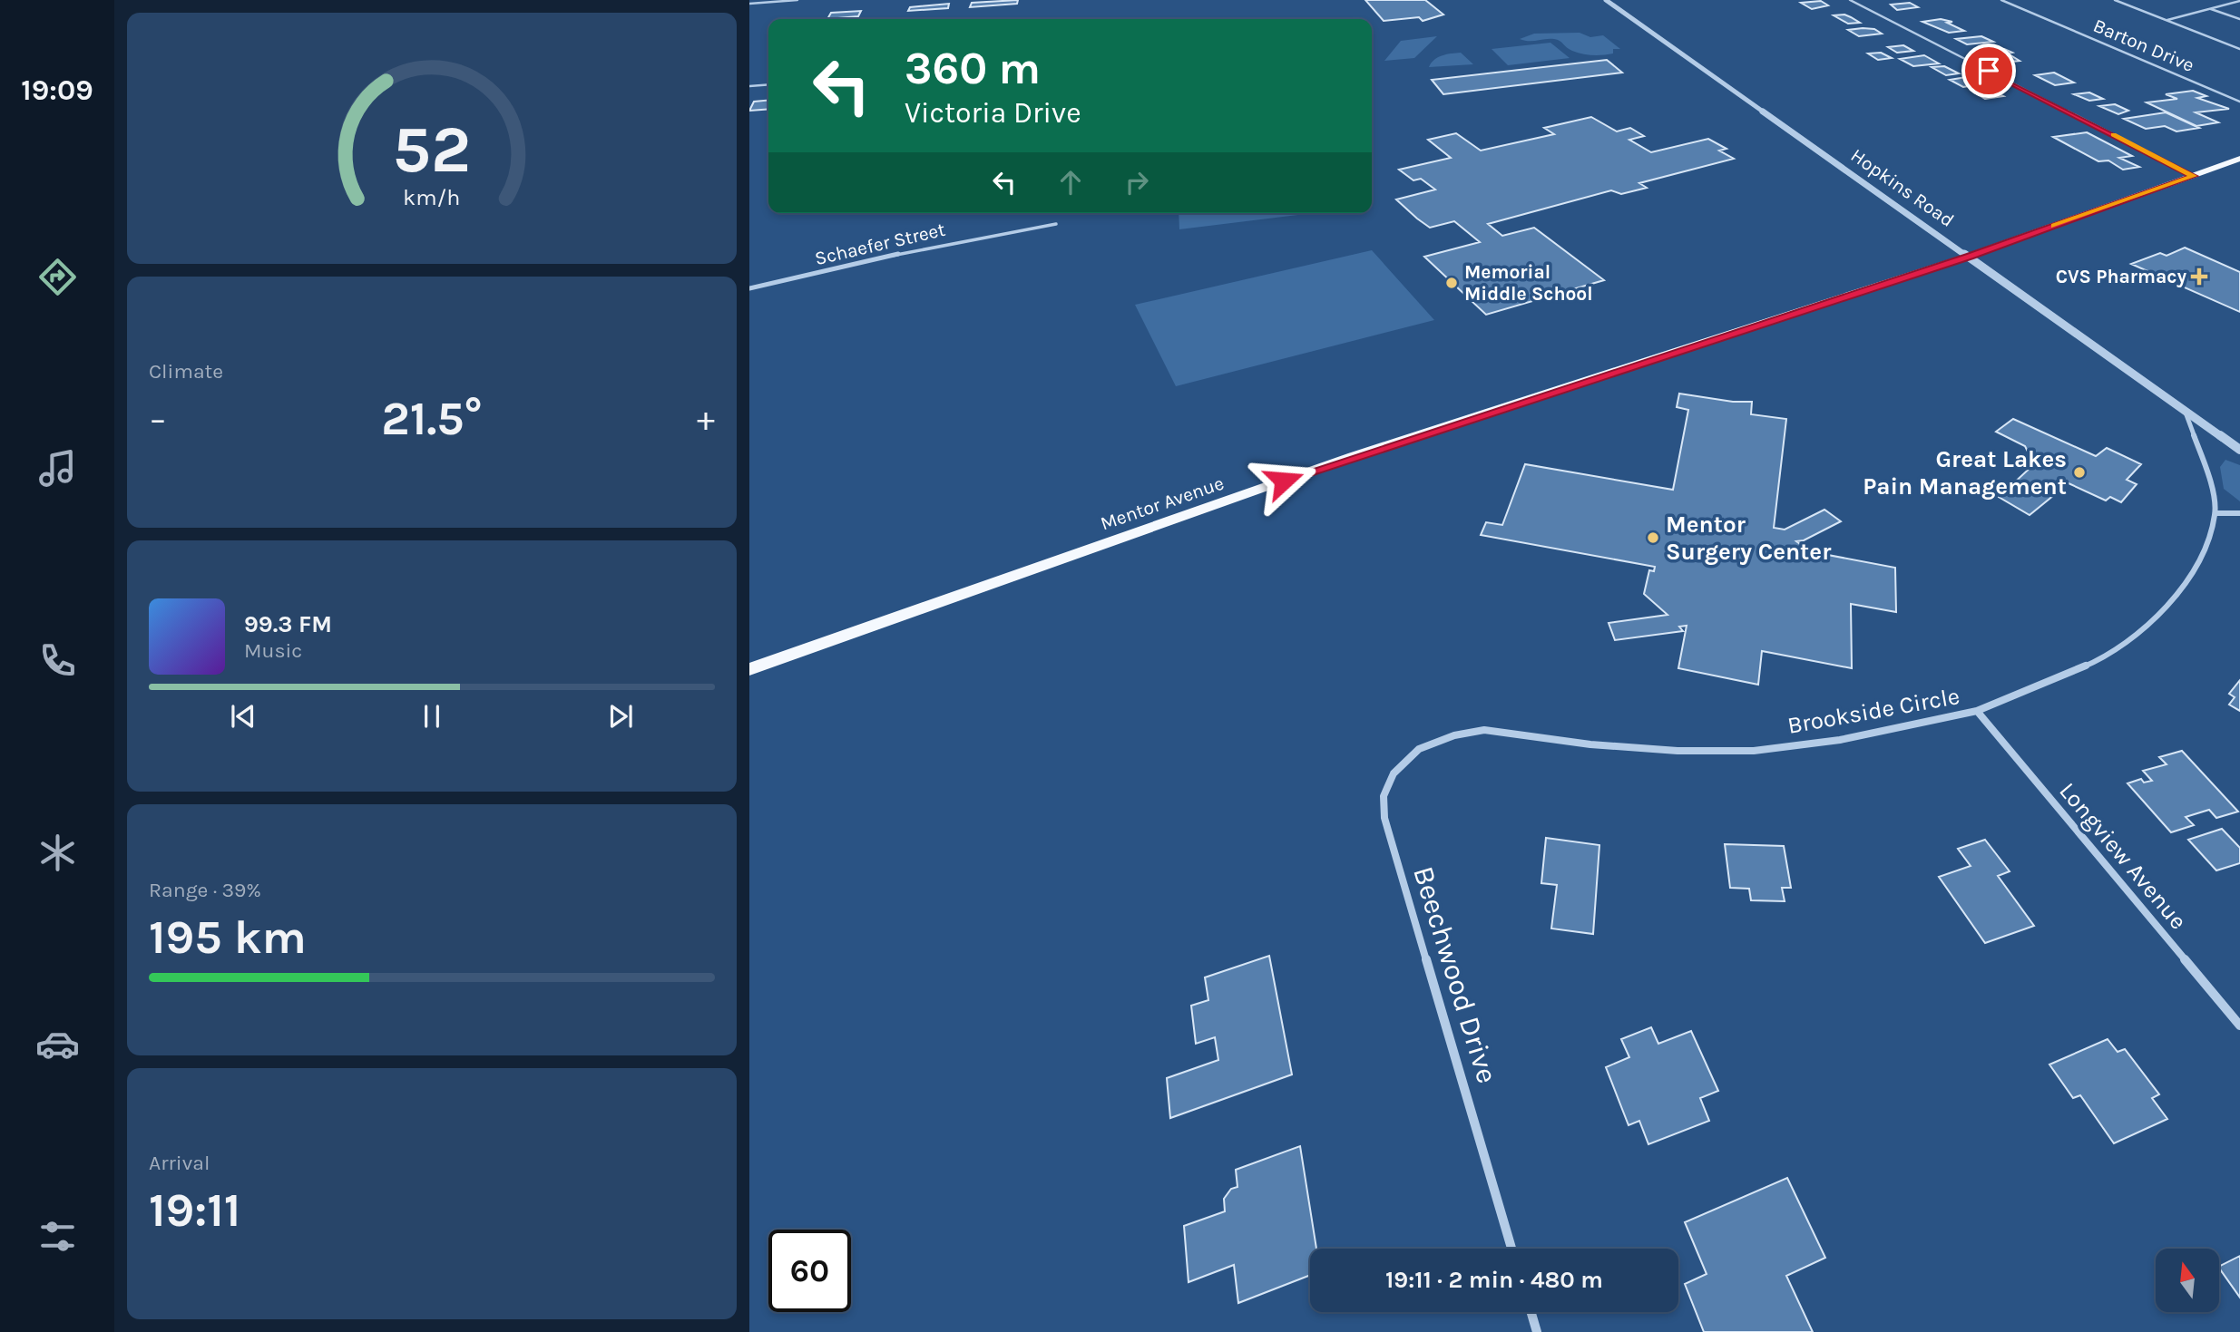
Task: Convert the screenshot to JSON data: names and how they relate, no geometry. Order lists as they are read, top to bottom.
{
  "streets": {
    "main road": ["Mentor Avenue"],
    "street": [
      "Barton Drive",
      "Hopkins Road",
      "Schaefer Street",
      "Brookside Circle",
      "Longview Avenue",
      "Beechwood Drive"
    ]
  },
  "crossings": [
    ["Hopkins Road", "Mentor Avenue"],
    ["Hopkins Road", "Brookside Circle"],
    ["Brookside Circle", "Longview Avenue"],
    ["Brookside Circle", "Beechwood Drive"]
  ],
  "places": {
    "health": ["CVS Pharmacy"],
    "other": ["Memorial Middle School", "Great Lakes Pain Management", "Mentor Surgery Center"]
  },
  "north": "top",
  "page": {
    "tabs": "19:09",
    "turn": ["360 m", "Victoria Drive"],
    "tile": [
      "Climate",
      ["Range · 39%", "195 km"],
      ["Arrival", "19:11"]
    ],
    "heat": ["−", "21.5°", "+"],
    "song": ["99.3 FM", "Music"],
    "limit": "60",
    "trip": "19:11 · 2 min · 480 m",
    "gauge": ["52", "km/h"]
  }
}
